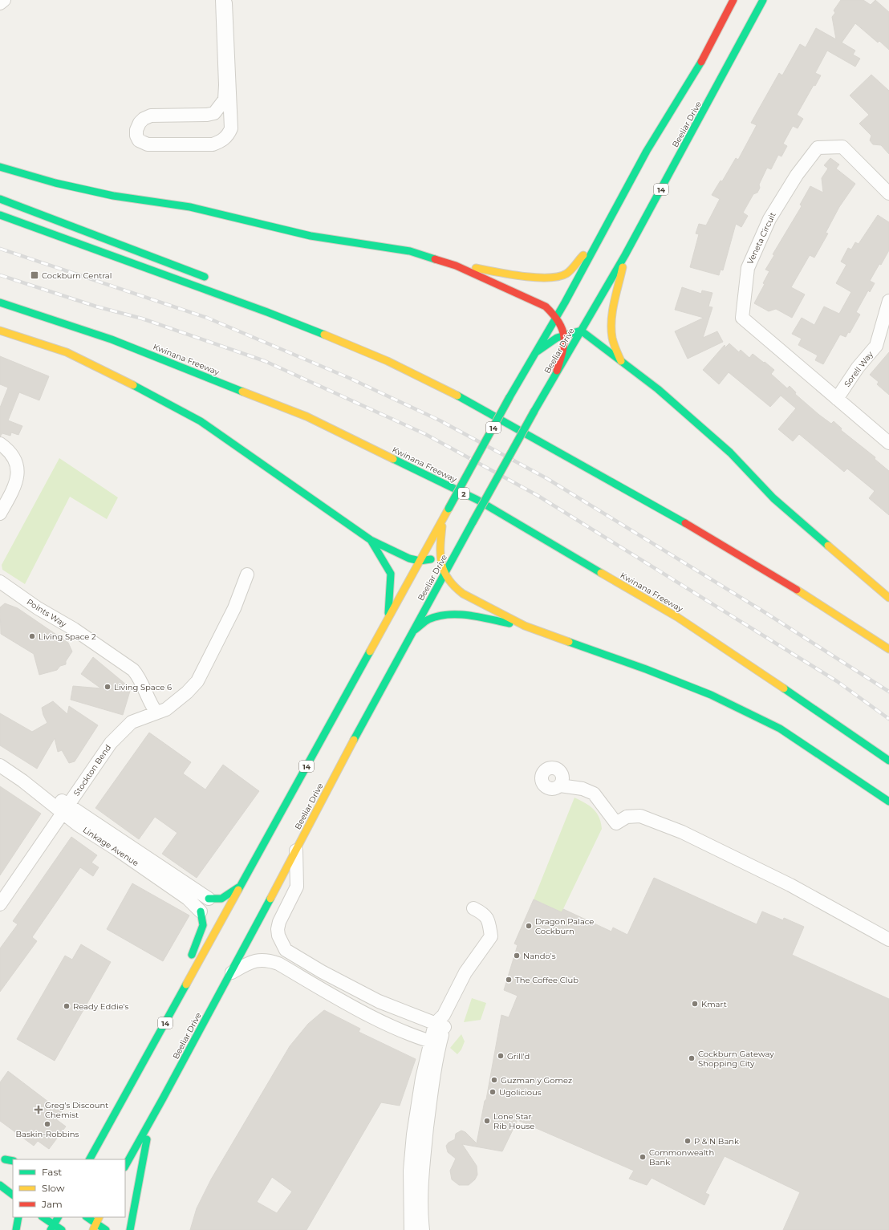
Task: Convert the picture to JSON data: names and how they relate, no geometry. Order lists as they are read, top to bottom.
{
  "streets": {
    "main road": [
      "Beeliar Drive",
      "14",
      "Kwinana Freeway",
      "2"
    ],
    "street": [
      "Veneta Circuit",
      "Sorell Way",
      "Points Way",
      "Stockton Bend",
      "Linkage Avenue"
    ]
  },
  "crossings": [
    ["Veneta Circuit", "Sorell Way"],
    ["Points Way", "Stockton Bend"],
    ["Stockton Bend", "Linkage Avenue"]
  ],
  "places": {
    "transit": ["Cockburn Central"],
    "other": [
      "Living Space 2",
      "Living Space 6",
      "Dragon Palace Cockburn",
      "Nando's",
      "The Coffee Club",
      "Kmart",
      "Ready Eddie's",
      "Grill'd",
      "Cockburn Gateway Shopping City",
      "Guzman y Gomez",
      "Ugolicious",
      "Lone Star Rib House",
      "Baskin-Robbins",
      "P & N Bank",
      "Commonwealth Bank"
    ],
    "health": ["Greg's Discount Chemist"]
  },
  "legend": ["Fast", "Slow", "Jam"]
}
